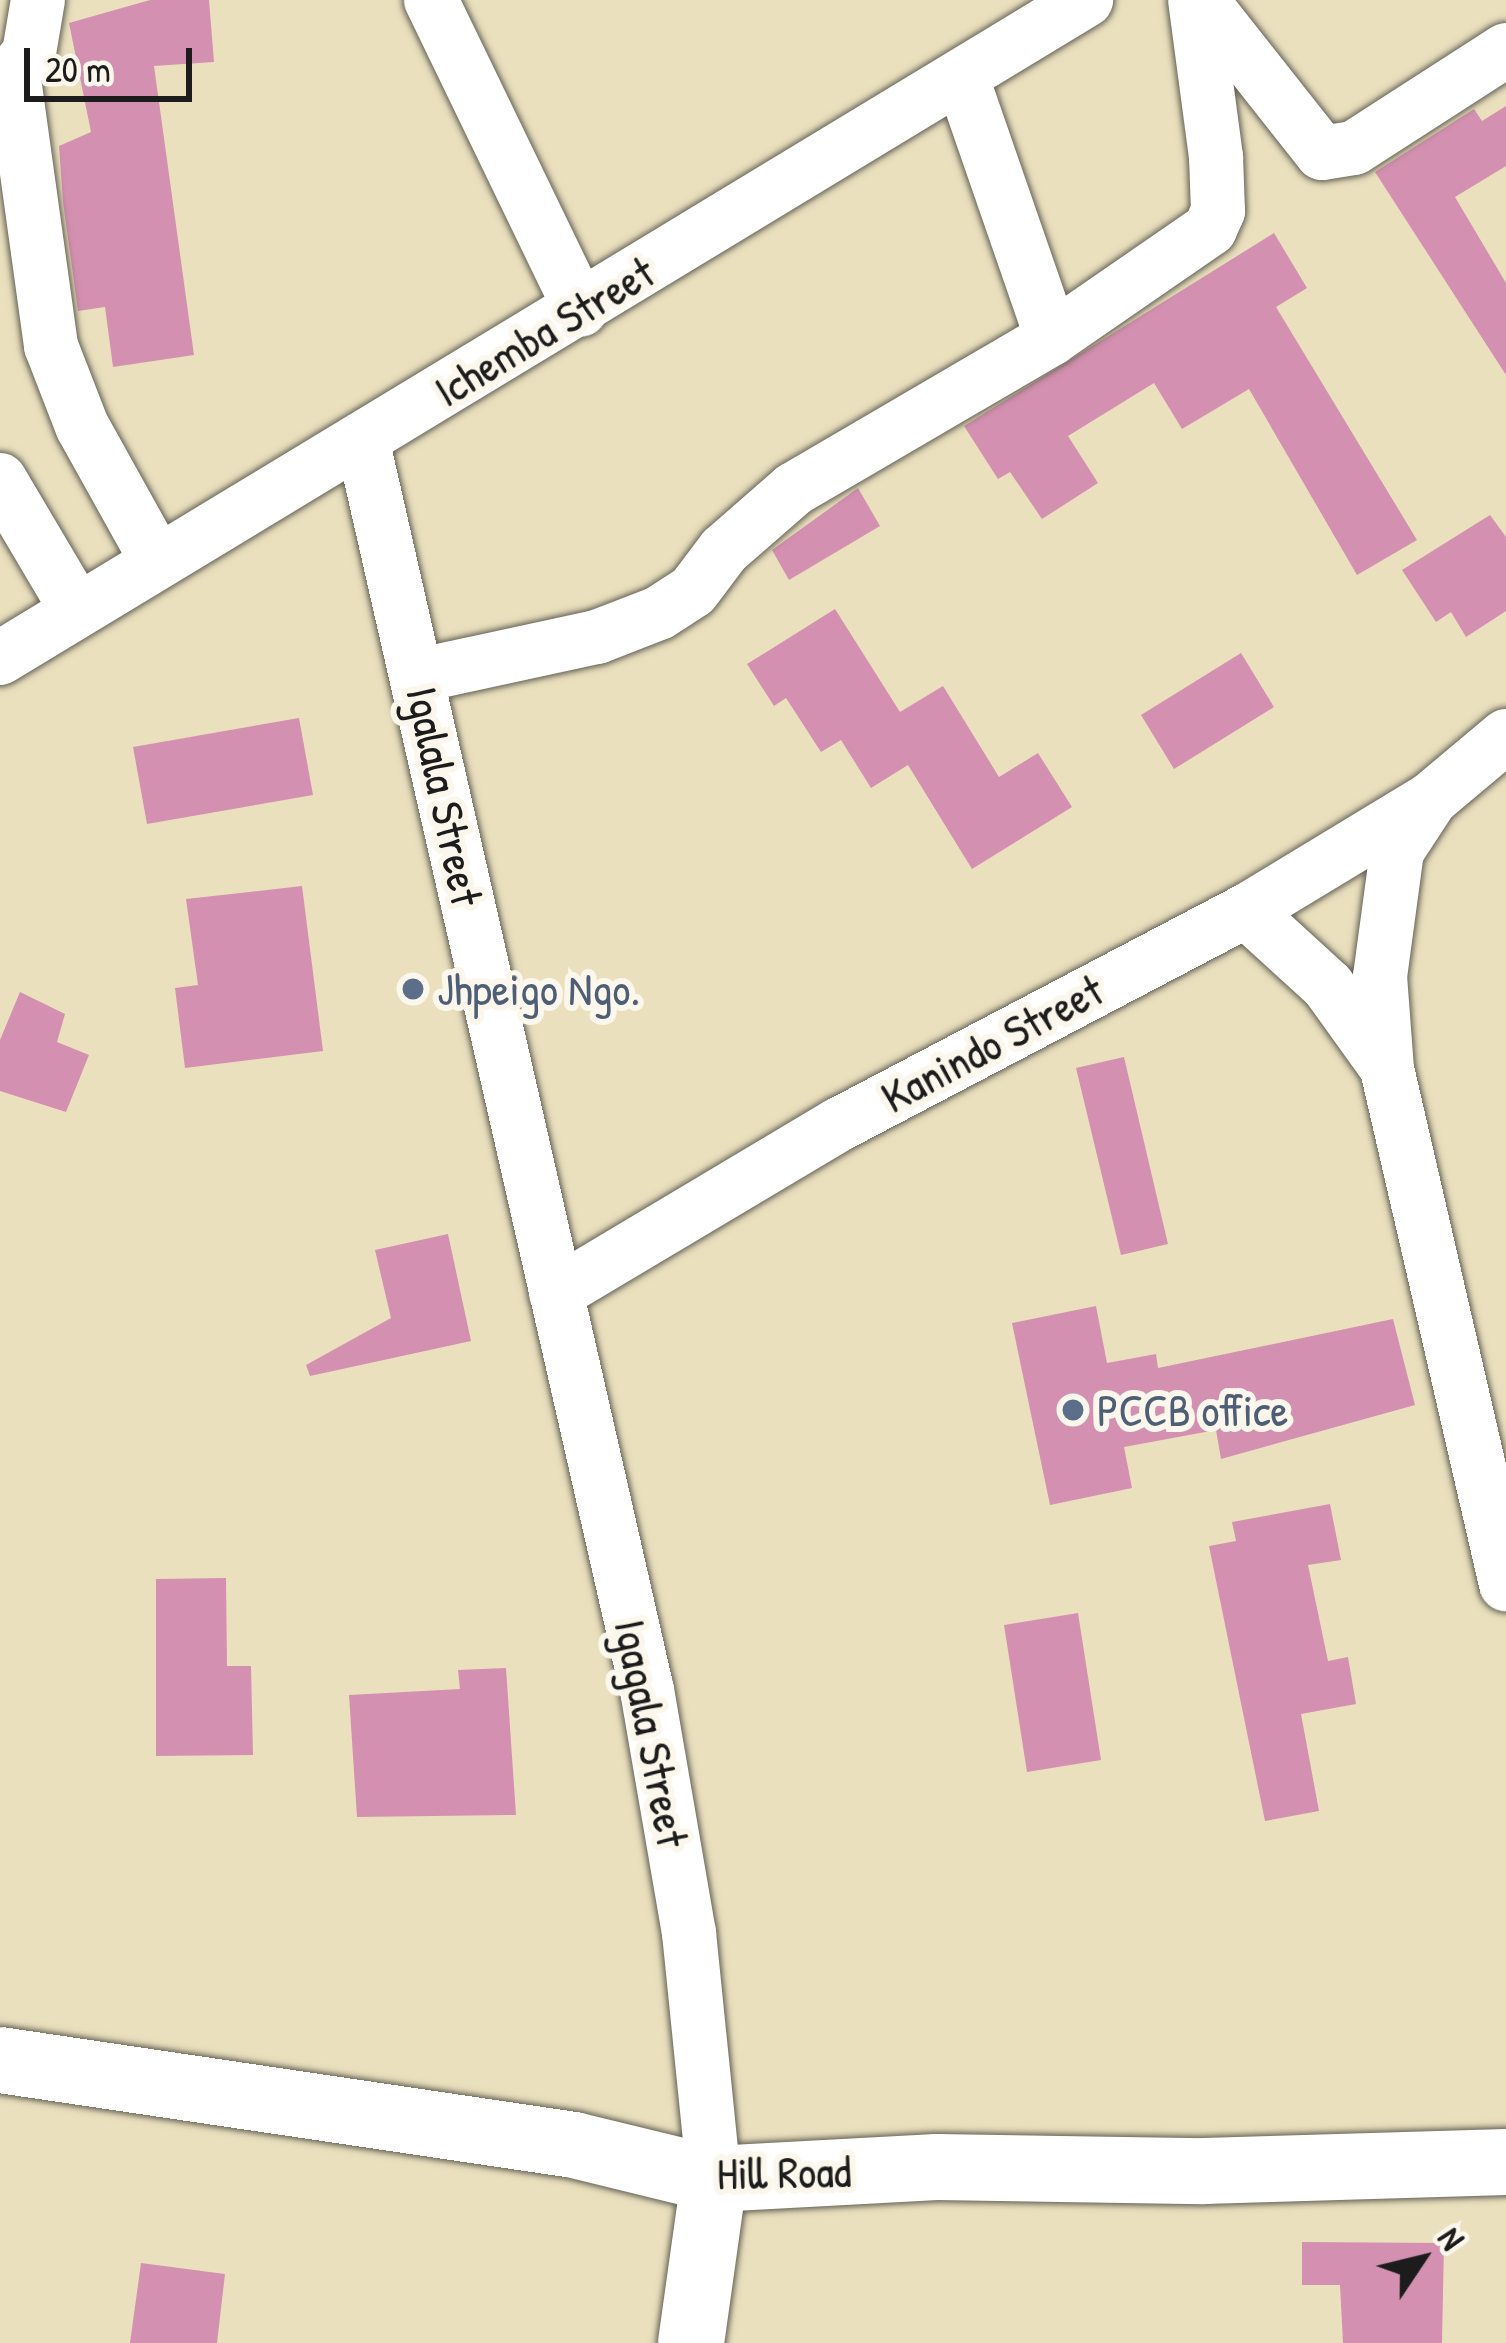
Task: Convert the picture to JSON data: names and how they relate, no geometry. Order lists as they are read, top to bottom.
{
  "streets": {
    "main road": ["Hill Road"],
    "street": [
      "Ichemba Street",
      "Igalala Street",
      "Kanindo Street",
      "Igagala Street"
    ]
  },
  "crossings": [
    ["Ichemba Street", "Igalala Street"],
    ["Igalala Street", "Kanindo Street"],
    ["Igalala Street", "Igagala Street"],
    ["Kanindo Street", "Igagala Street"],
    ["Igagala Street", "Hill Road"]
  ],
  "places": ["Jhpeigo Ngo.", "PCCB office"],
  "scale_bar": "20 m",
  "north": "top right"
}
